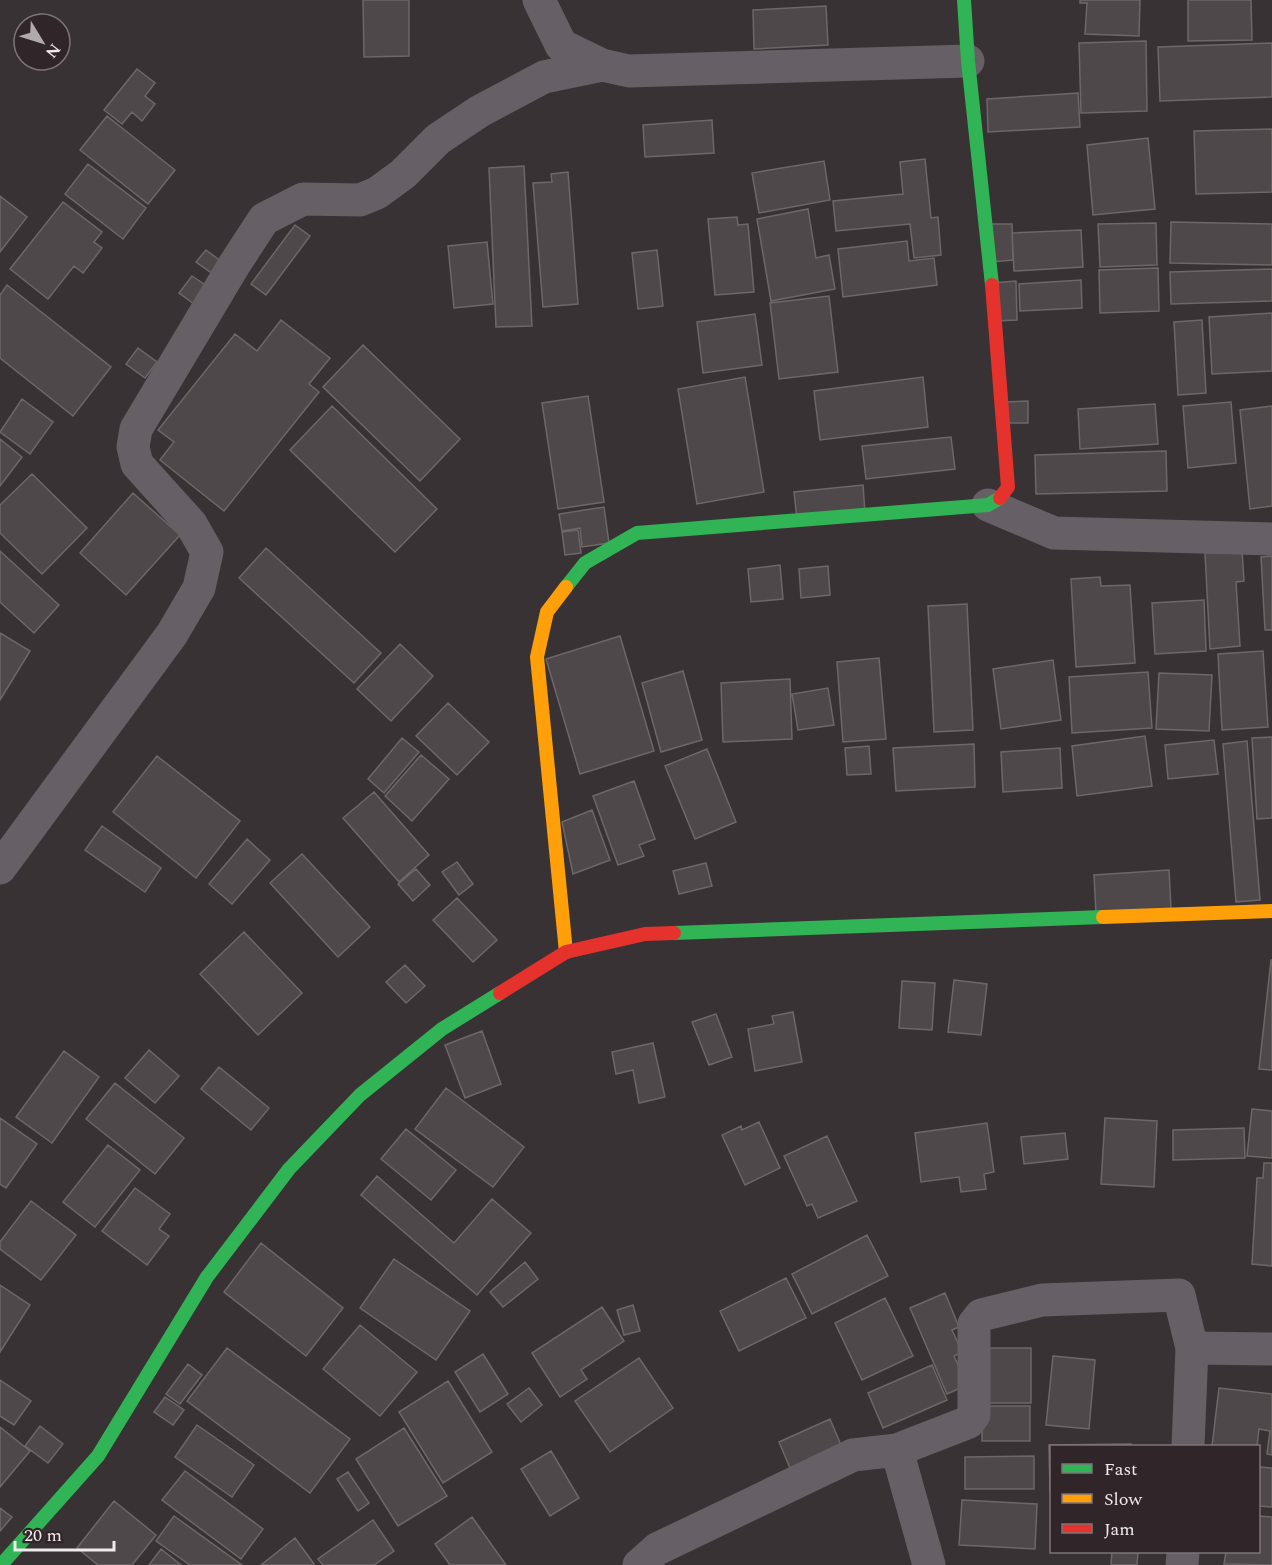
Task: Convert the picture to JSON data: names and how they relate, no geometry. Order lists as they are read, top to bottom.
{
  "legend": ["Fast", "Slow", "Jam"],
  "scale_bar": "20 m",
  "north": "bottom right"
}
